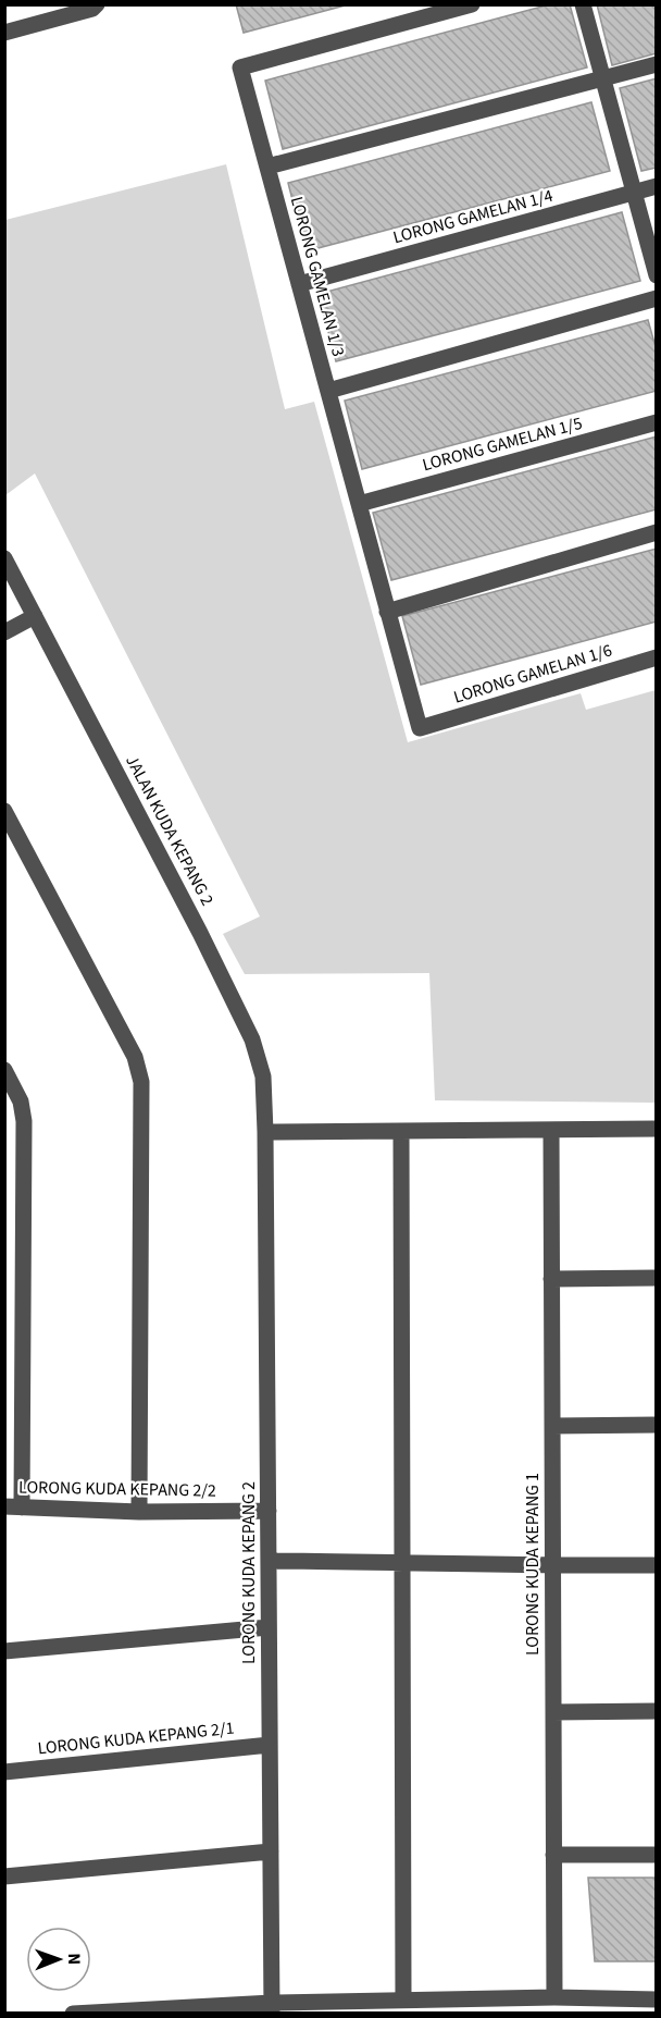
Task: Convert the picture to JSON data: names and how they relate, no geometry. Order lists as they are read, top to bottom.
{
  "streets": {
    "street": [
      "LORONG GAMELAN 1/4",
      "LORONG GAMELAN 1/3",
      "LORONG GAMELAN 1/5",
      "LORONG GAMELAN 1/6",
      "JALAN KUDA KEPANG 2",
      "LORONG KUDA KEPANG 2/2",
      "LORONG KUDA KEPANG 1",
      "LORONG KUDA KEPANG 2",
      "LORONG KUDA KEPANG 2/1"
    ]
  },
  "crossings": [
    ["LORONG GAMELAN 1/4", "LORONG GAMELAN 1/3"],
    ["LORONG GAMELAN 1/3", "LORONG GAMELAN 1/5"],
    ["LORONG GAMELAN 1/3", "LORONG GAMELAN 1/6"],
    ["JALAN KUDA KEPANG 2", "LORONG KUDA KEPANG 2"],
    ["LORONG KUDA KEPANG 2/2", "LORONG KUDA KEPANG 2"],
    ["LORONG KUDA KEPANG 2", "LORONG KUDA KEPANG 2/1"]
  ],
  "north": "right"
}
